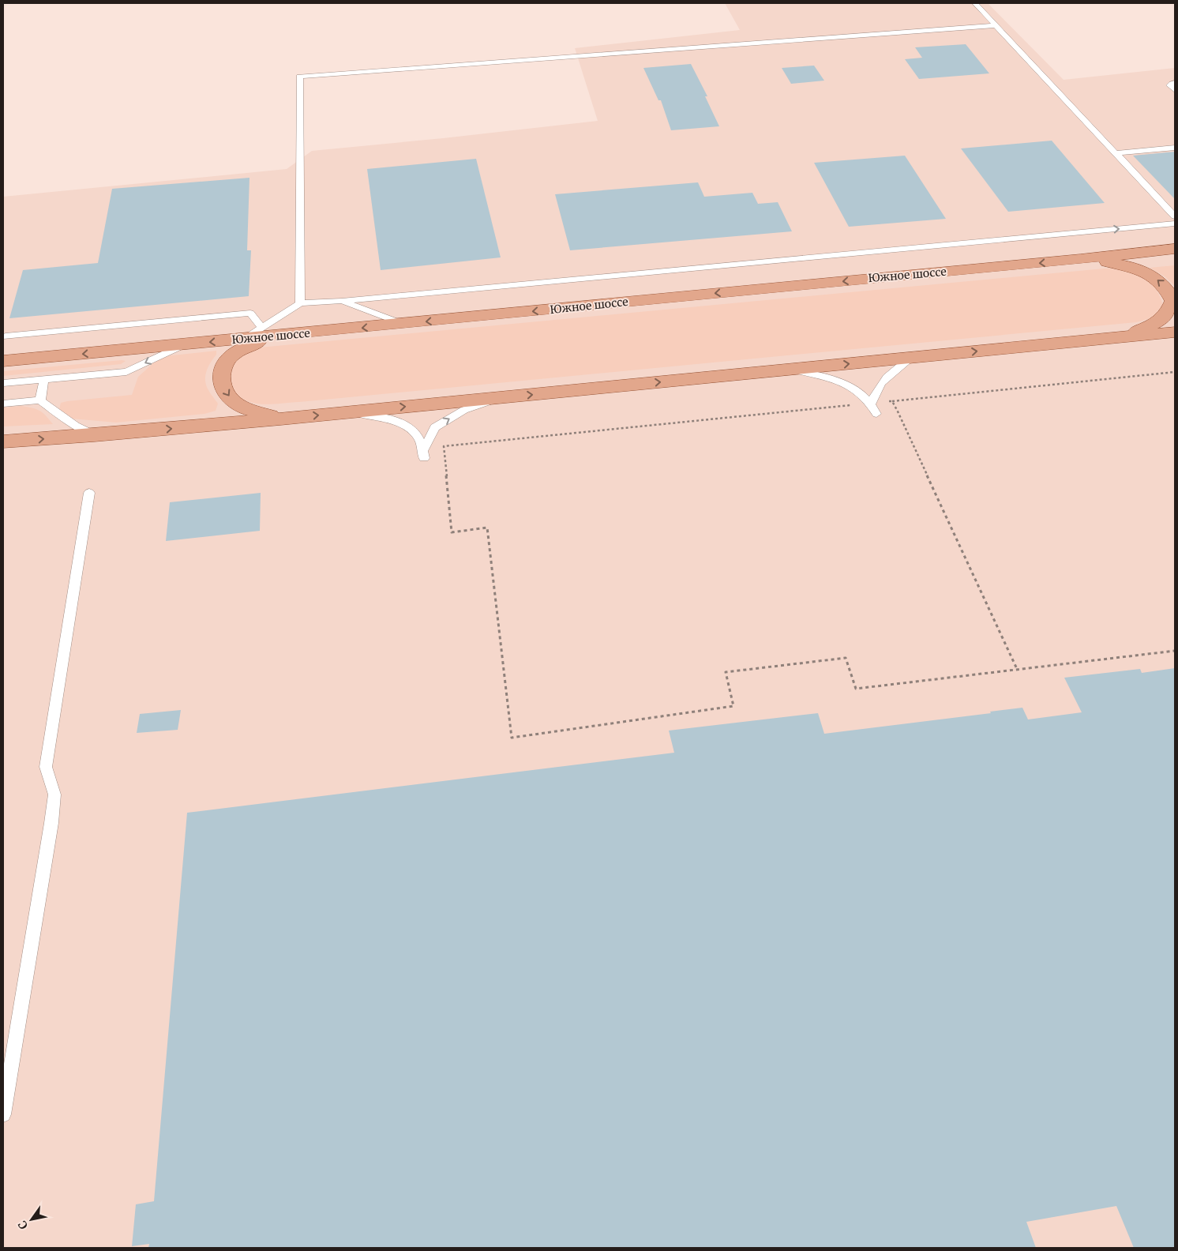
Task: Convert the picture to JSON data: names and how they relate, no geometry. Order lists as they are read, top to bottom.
{
  "streets": {
    "main road": ["Южное шоссе"]
  },
  "north": "bottom left"
}
